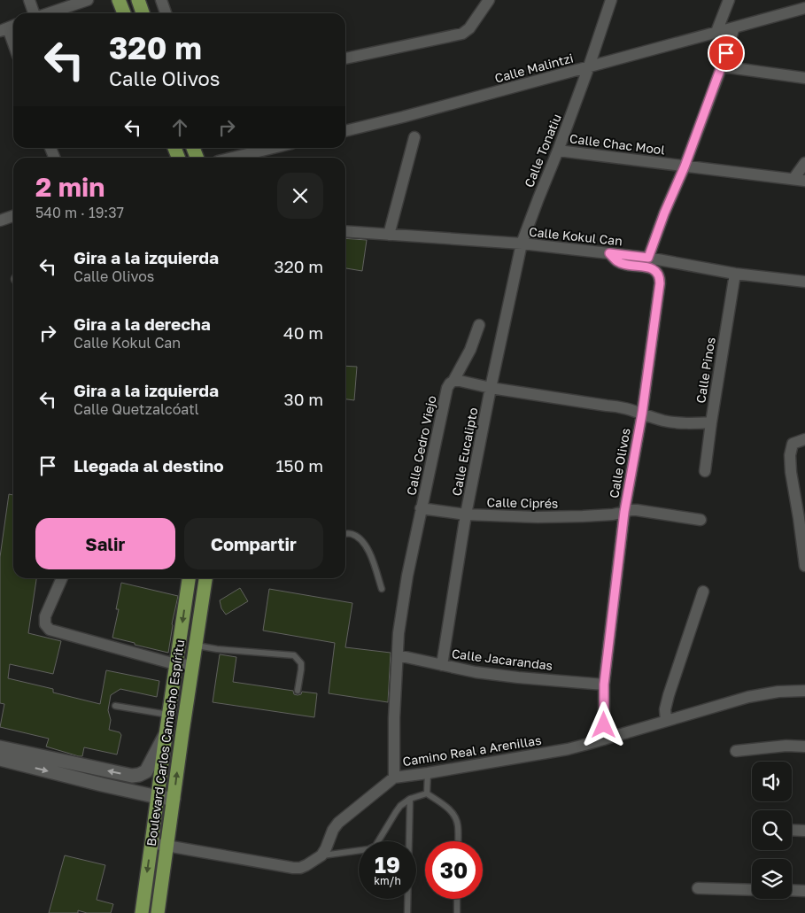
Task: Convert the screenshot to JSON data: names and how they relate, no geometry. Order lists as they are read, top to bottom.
{
  "streets": {
    "main road": ["Boulevard Carlos Camacho Espíritu"],
    "street": [
      "Calle Malintzi",
      "Calle Chac Mool",
      "Calle Tonatiu",
      "Calle Kokul Can",
      "Calle Pinos",
      "Calle Cedro Viejo",
      "Calle Eucalipto",
      "Calle Olivos",
      "Calle Ciprés",
      "Calle Jacarandas",
      "Camino Real a Arenillas"
    ]
  },
  "crossings": [
    ["Calle Malintzi", "Calle Tonatiu"],
    ["Calle Chac Mool", "Calle Tonatiu"],
    ["Calle Tonatiu", "Calle Kokul Can"],
    ["Calle Tonatiu", "Calle Eucalipto"],
    ["Calle Kokul Can", "Calle Pinos"],
    ["Calle Kokul Can", "Calle Eucalipto"],
    ["Calle Kokul Can", "Calle Olivos"],
    ["Calle Cedro Viejo", "Calle Ciprés"],
    ["Calle Cedro Viejo", "Calle Jacarandas"],
    ["Calle Cedro Viejo", "Camino Real a Arenillas"],
    ["Calle Eucalipto", "Calle Ciprés"],
    ["Calle Eucalipto", "Calle Jacarandas"],
    ["Calle Olivos", "Calle Ciprés"],
    ["Calle Olivos", "Calle Jacarandas"],
    ["Calle Olivos", "Camino Real a Arenillas"]
  ],
  "page": {
    "turn": ["320 m", "Calle Olivos"],
    "heading": ["2 min", "540 m · 19:37"],
    "list": [
      {
        "name": "Gira a la izquierda",
        "note": "Calle Olivos",
        "value": "320 m"
      },
      {
        "name": "Gira a la derecha",
        "note": "Calle Kokul Can",
        "value": "40 m"
      },
      {
        "name": "Gira a la izquierda",
        "note": "Calle Quetzalcóatl",
        "value": "30 m"
      },
      {
        "name": "Llegada al destino",
        "value": "150 m"
      }
    ],
    "buttons": ["Salir", "Compartir"],
    "speed": "19 km/h",
    "limit": "30"
  }
}
